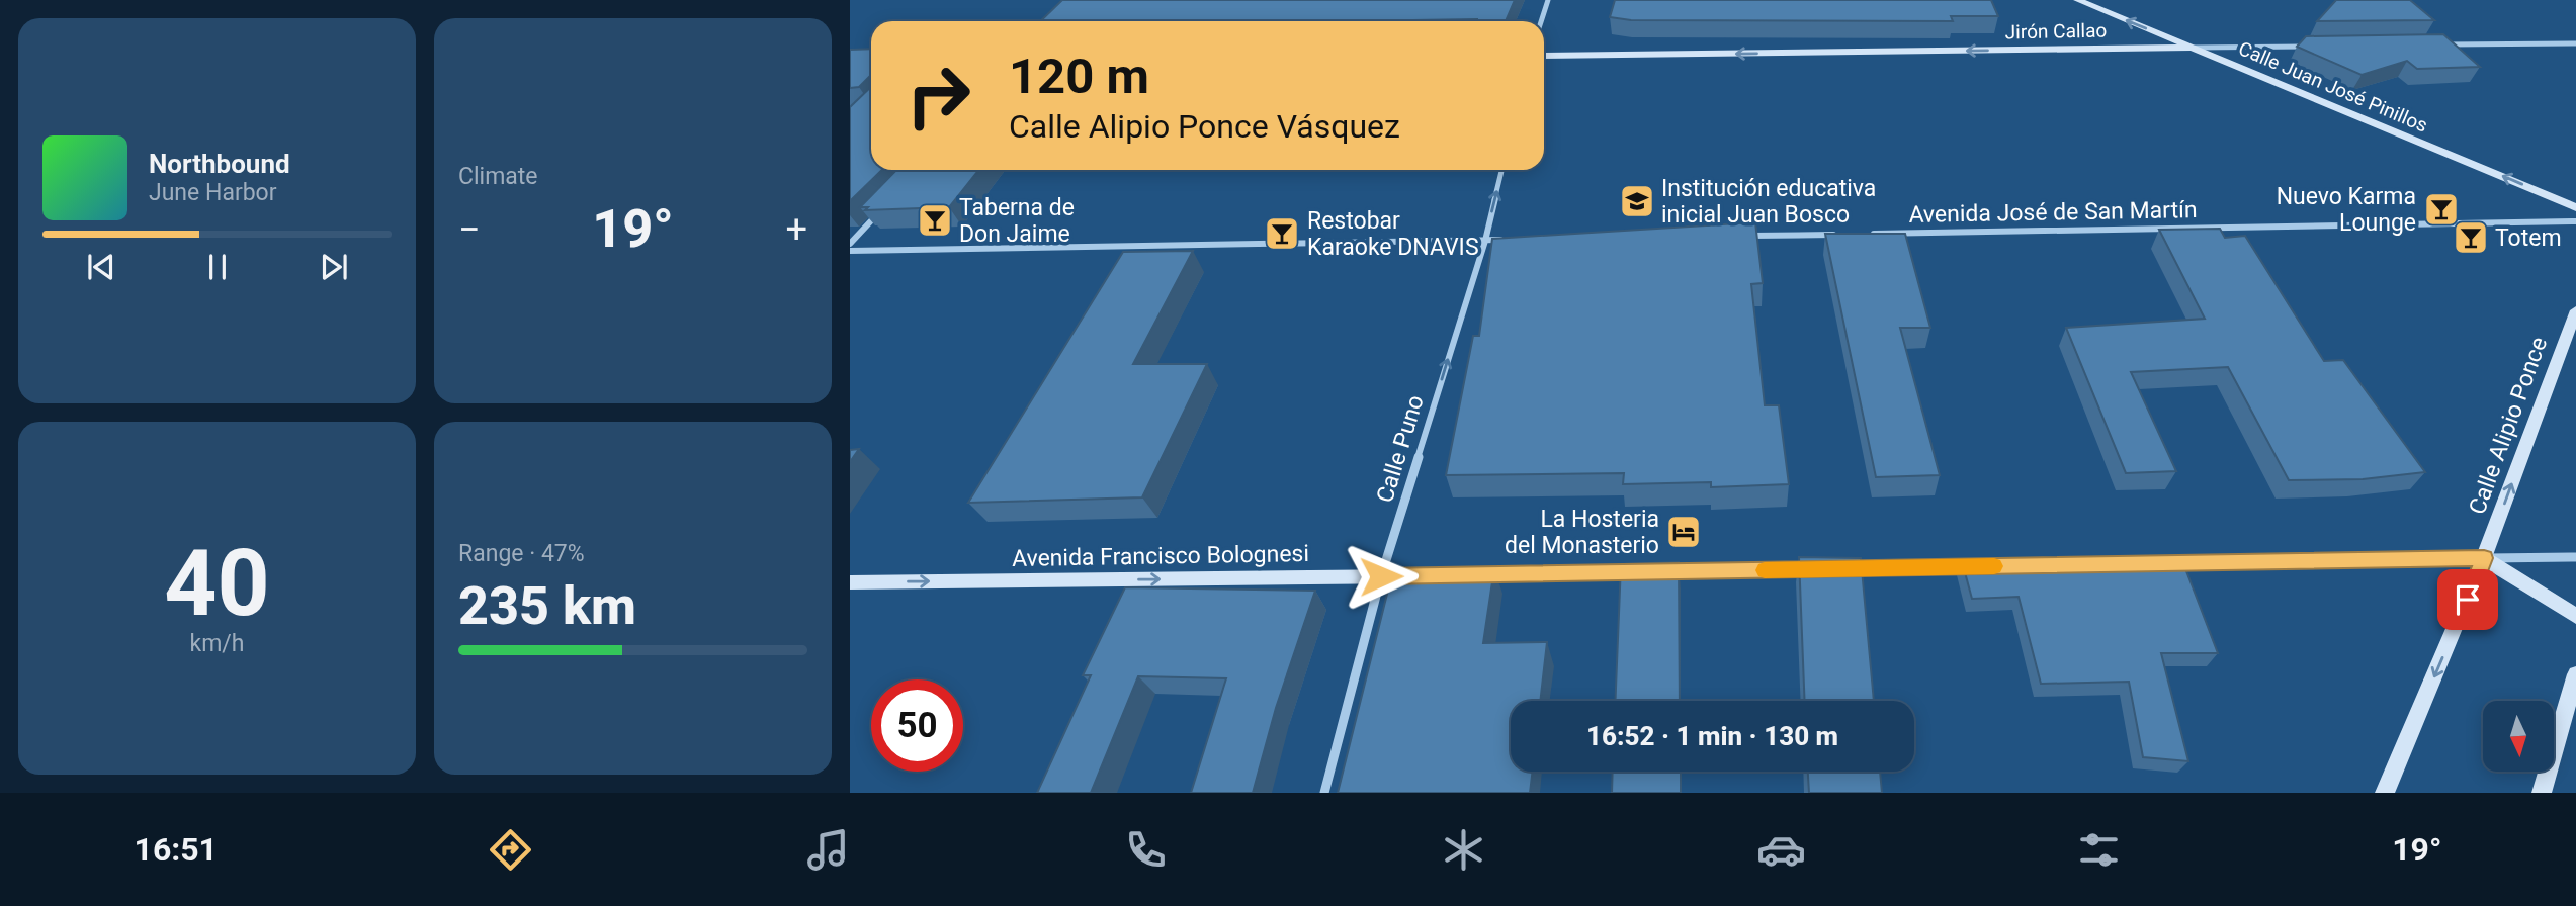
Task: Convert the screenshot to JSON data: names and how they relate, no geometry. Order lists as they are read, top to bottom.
{
  "streets": {
    "main road": [
      "Jirón Callao",
      "Calle Juan José Pinillos",
      "Calle Alipio Ponce",
      "Avenida Francisco Bolognesi"
    ],
    "street": ["Avenida José de San Martín", "Calle Puno"]
  },
  "crossings": [
    ["Jirón Callao", "Calle Juan José Pinillos"],
    ["Calle Puno", "Avenida Francisco Bolognesi"]
  ],
  "one_way": [
    "Jirón Callao",
    "Calle Juan José Pinillos",
    "Calle Puno",
    "Avenida Francisco Bolognesi"
  ],
  "places": {
    "school or university": ["Institución educativa inicial Juan Bosco"],
    "bar": [
      "Nuevo Karma Lounge",
      "Taberna de Don Jaime",
      "Restobar Karaoke DNAVIS",
      "Totem"
    ],
    "hotel": ["La Hosteria del Monasterio"]
  },
  "north": "bottom",
  "page": {
    "tile": [
      "Climate",
      ["40", "km/h"],
      ["Range · 47%", "235 km"]
    ],
    "turn": ["120 m", "Calle Alipio Ponce Vásquez"],
    "song": ["Northbound", "June Harbor"],
    "heat": ["−", "19°", "+"],
    "limit": "50",
    "trip": "16:52 · 1 min · 130 m",
    "tabs": ["16:51", "19°"]
  }
}
